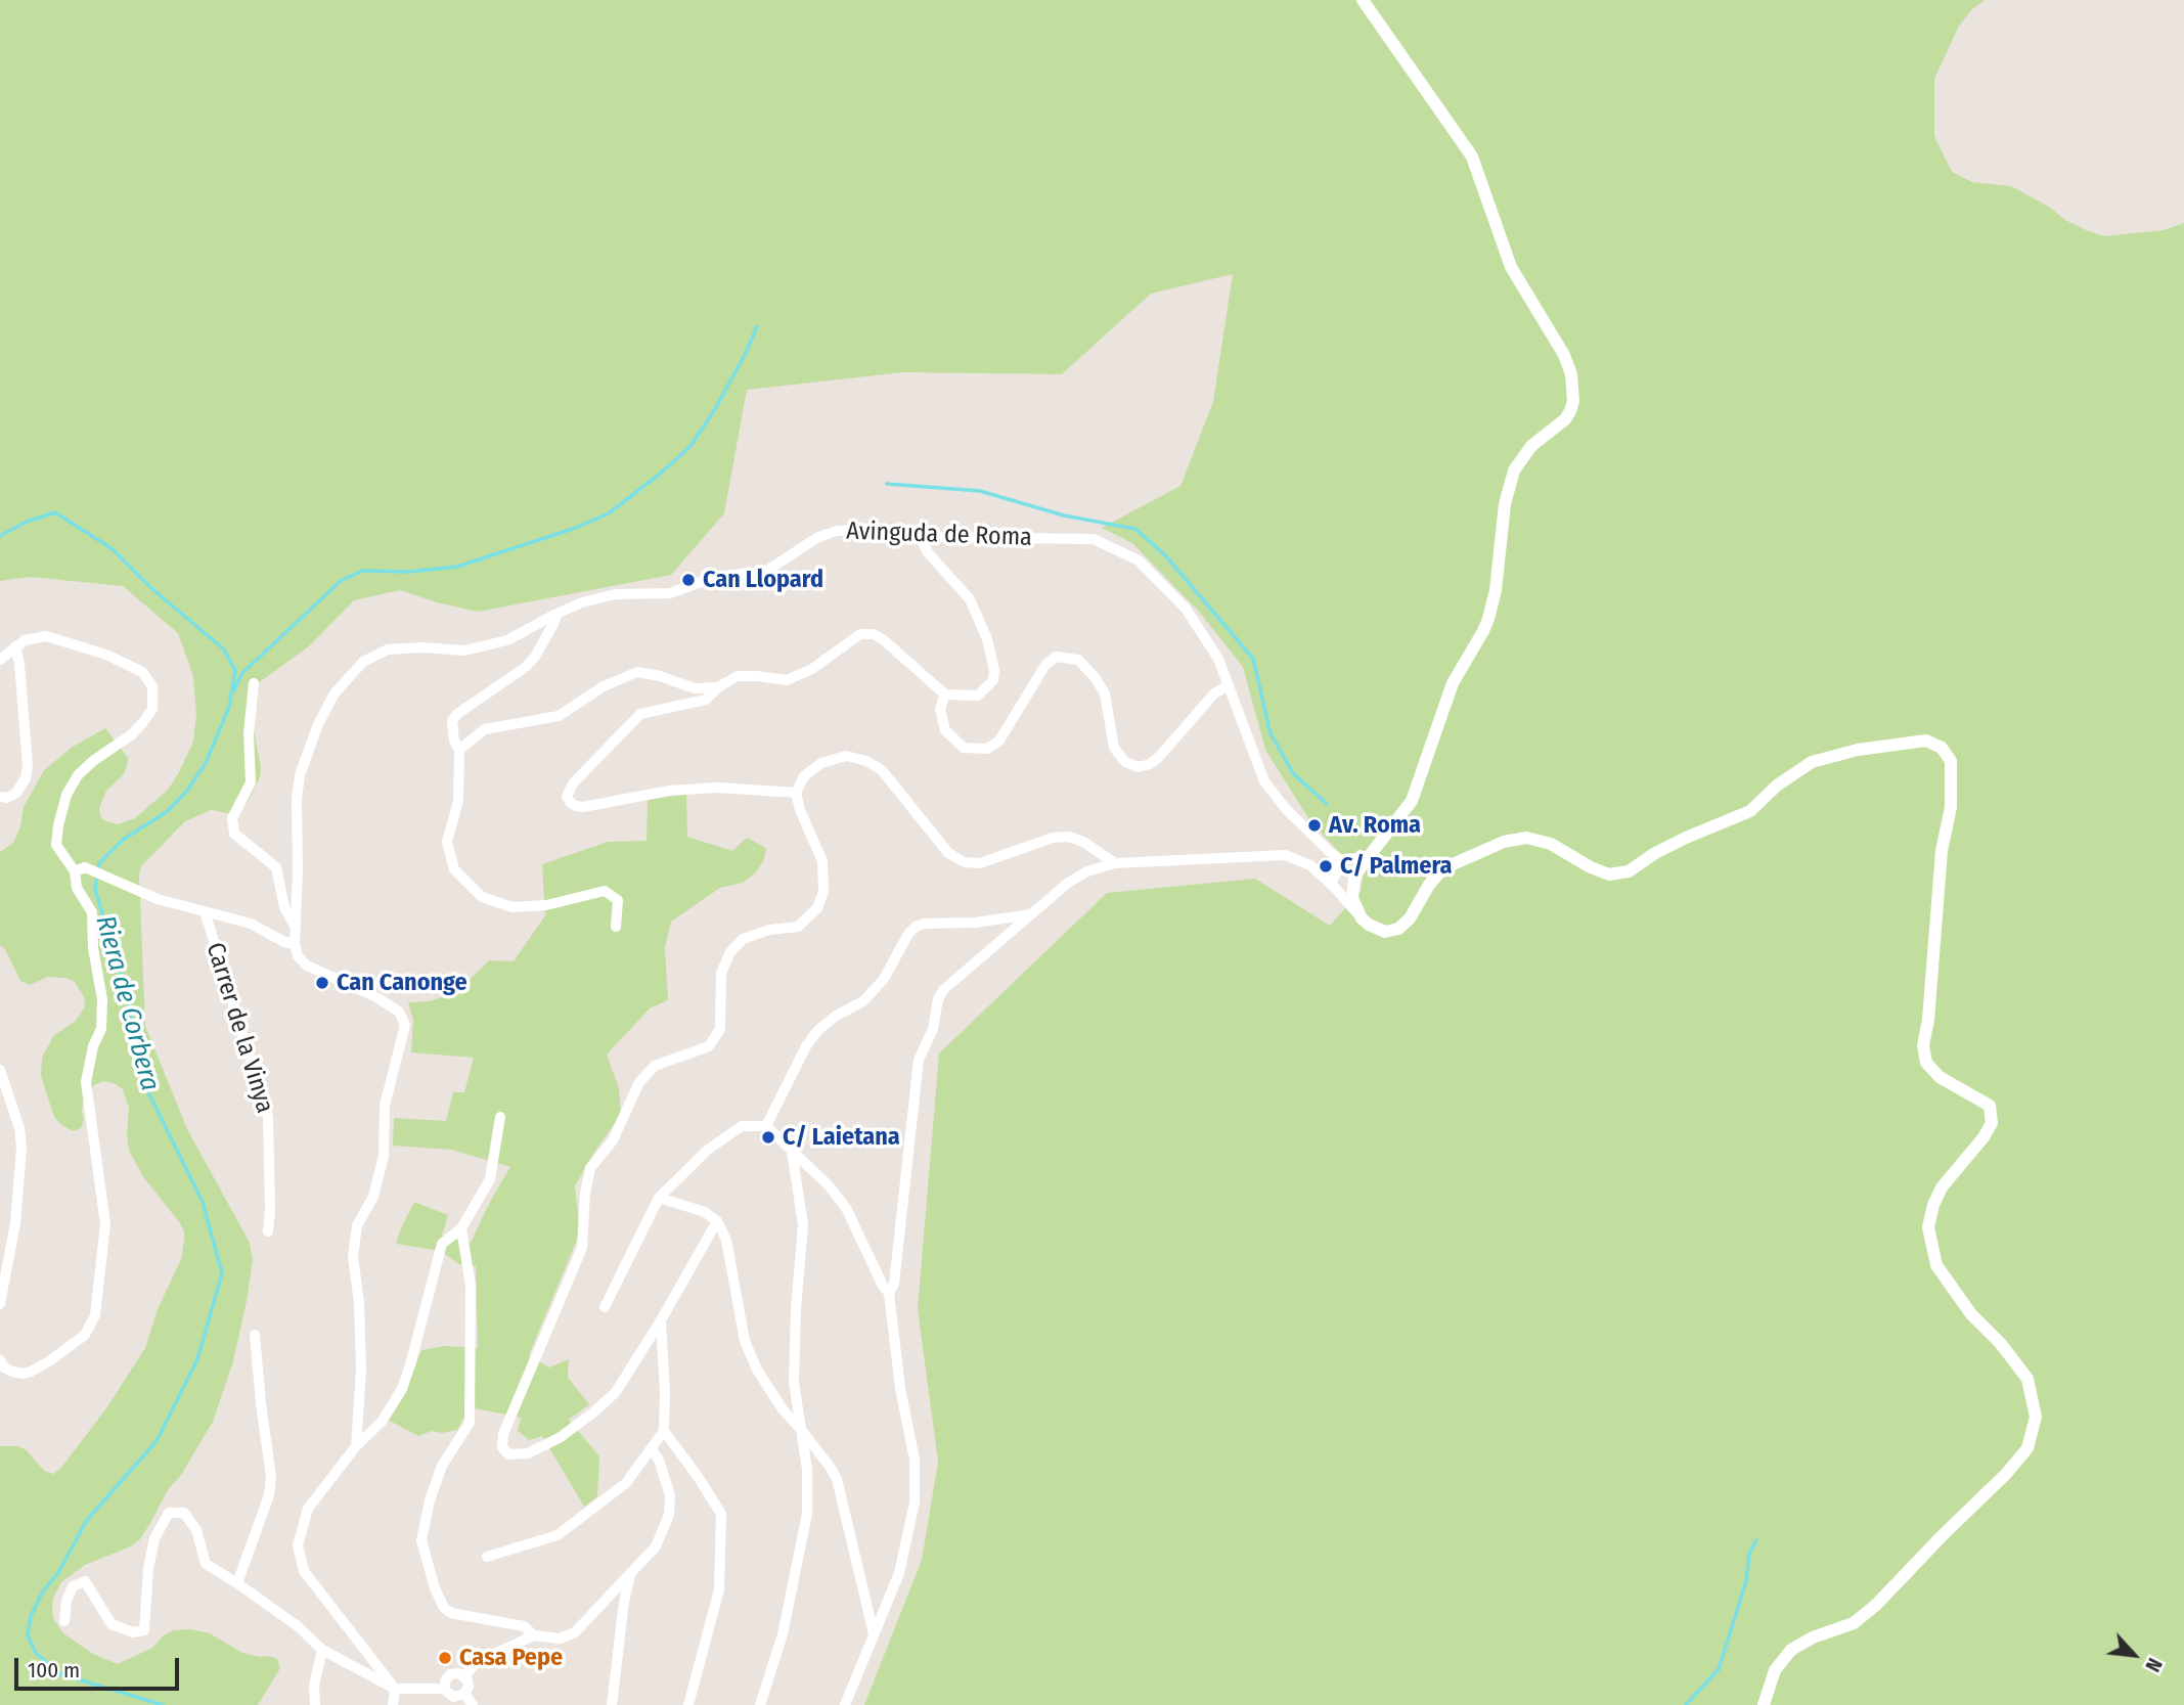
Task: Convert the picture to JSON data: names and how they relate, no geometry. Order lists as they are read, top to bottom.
{
  "streets": {
    "street": ["Avinguda de Roma", "Carrer de la Vinya"]
  },
  "water": ["Riera de Corbera"],
  "places": [
    "Can Llopard",
    "Av. Roma",
    "C/ Palmera",
    "Can Canonge",
    "C/ Laietana",
    "Casa Pepe"
  ],
  "scale_bar": "100 m",
  "north": "bottom right"
}
